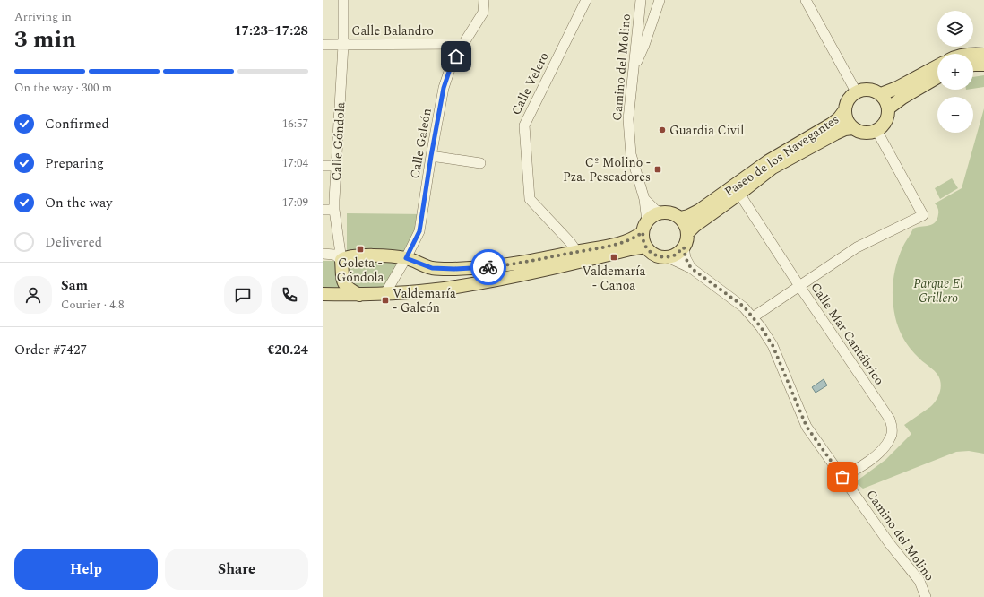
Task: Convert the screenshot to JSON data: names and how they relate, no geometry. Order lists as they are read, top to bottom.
{
  "streets": {
    "main road": ["Calle Góndola", "Paseo de los Navegantes"],
    "street": [
      "Calle Balandro",
      "Camino del Molino",
      "Calle Velero",
      "Calle Galeón",
      "Calle Mar Cantábrico"
    ]
  },
  "crossings": [
    ["Calle Balandro", "Calle Góndola"],
    ["Calle Balandro", "Calle Galeón"],
    ["Camino del Molino", "Paseo de los Navegantes"],
    ["Camino del Molino", "Calle Mar Cantábrico"],
    ["Paseo de los Navegantes", "Calle Mar Cantábrico"]
  ],
  "parks": ["Parque El Grillero"],
  "places": {
    "other": ["Guardia Civil"],
    "transit": [
      "Cº Molino - Pza. Pescadores",
      "Goleta - Góndola",
      "Valdemaría - Canoa",
      "Valdemaría - Galeón"
    ]
  },
  "page": {
    "heading": ["3 min", "Arriving in", "17:23–17:28"],
    "panel": [
      "Sam",
      "Courier · 4.8",
      "Order #7427",
      "€20.24"
    ],
    "map_buttons": ["+", "−"],
    "bar": "On the way · 300 m",
    "list": [
      ["Confirmed", "16:57"],
      ["Preparing", "17:04"],
      ["On the way", "17:09"],
      "Delivered"
    ],
    "buttons": ["Help", "Share"]
  }
}
